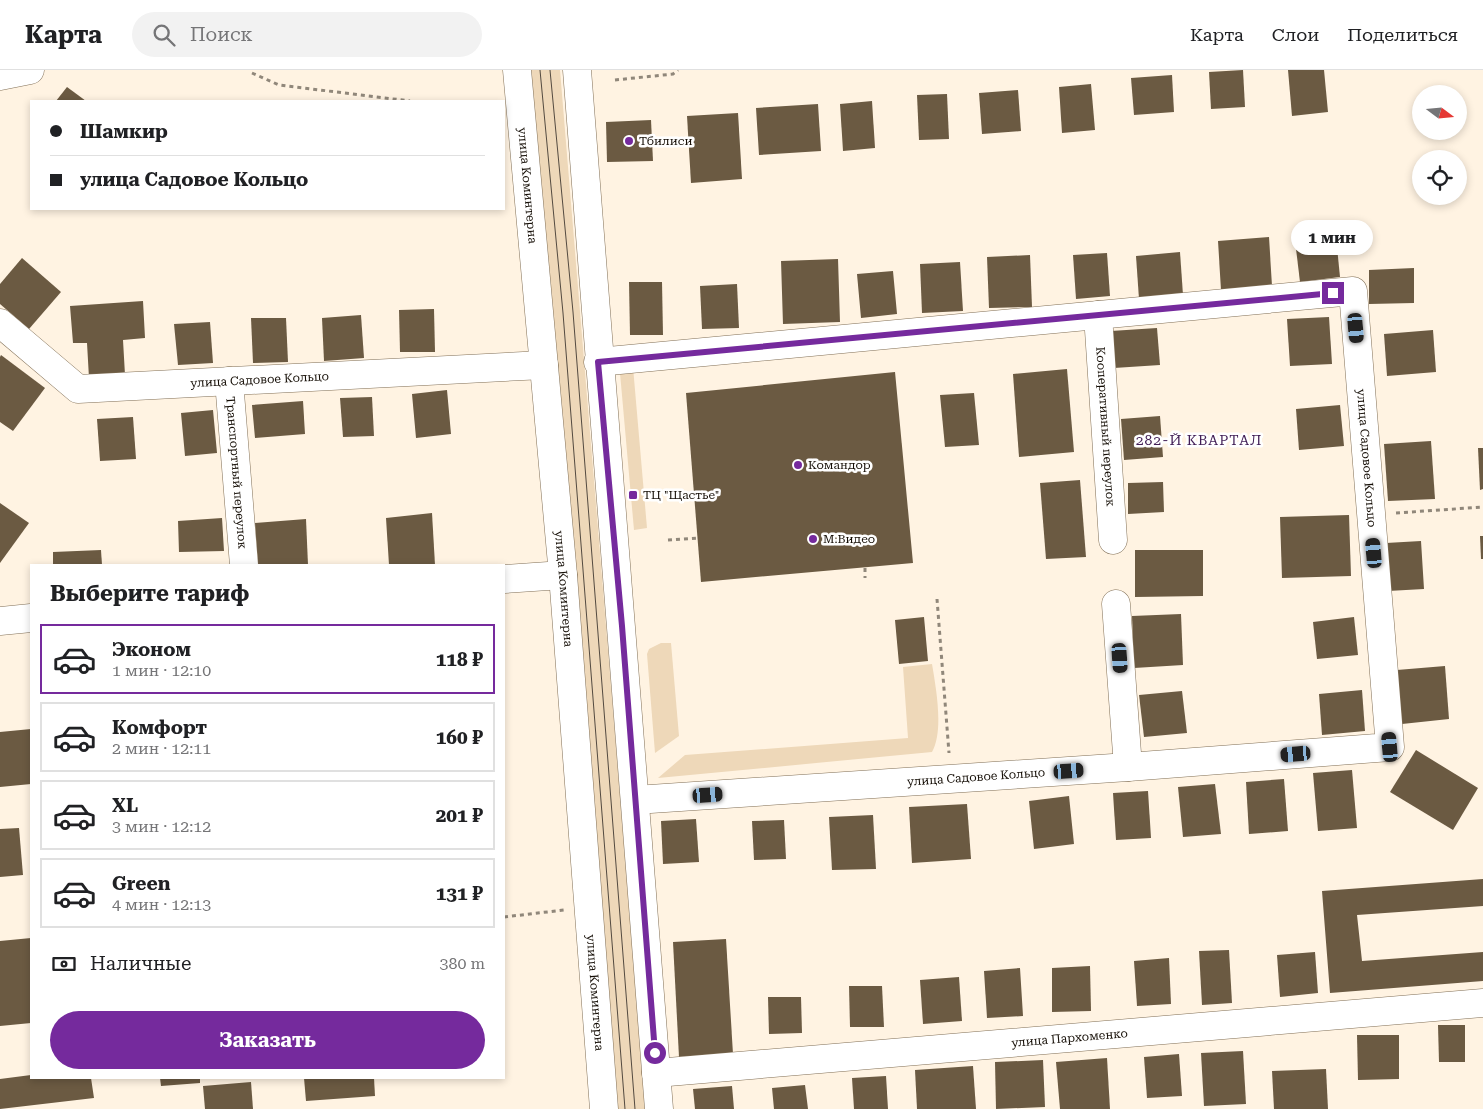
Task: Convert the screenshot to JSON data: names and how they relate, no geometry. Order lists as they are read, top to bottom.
{
  "streets": {
    "street": [
      "улица Коминтерна",
      "улица Садовое Кольцо",
      "Кооперативный переулок",
      "Транспортный переулок",
      "улица Пархоменко"
    ]
  },
  "crossings": [
    ["улица Коминтерна", "улица Садовое Кольцо"],
    ["улица Садовое Кольцо", "Кооперативный переулок"],
    ["улица Садовое Кольцо", "Транспортный переулок"]
  ],
  "districts": ["282-Й КВАРТАЛ"],
  "places": {
    "other": ["Тбилиси", "Командор", "М.Видео"],
    "transit": ["ТЦ \"Щастье\""]
  },
  "north": "right",
  "page": {
    "header": "Карта",
    "search": "Поиск",
    "nav": ["Карта", "Слои", "Поделиться"],
    "banner": ["Шамкир", "улица Садовое Кольцо"],
    "bubble": "1 мин",
    "heading": "Выберите тариф",
    "list": [
      {
        "name": "Эконом",
        "note": "1 мин · 12:10",
        "value": "118 ₽"
      },
      {
        "name": "Комфорт",
        "note": "2 мин · 12:11",
        "value": "160 ₽"
      },
      {
        "name": "XL",
        "note": "3 мин · 12:12",
        "value": "201 ₽"
      },
      {
        "name": "Green",
        "note": "4 мин · 12:13",
        "value": "131 ₽"
      }
    ],
    "pay": ["Наличные", "380 m"],
    "buttons": "Заказать"
  }
}
